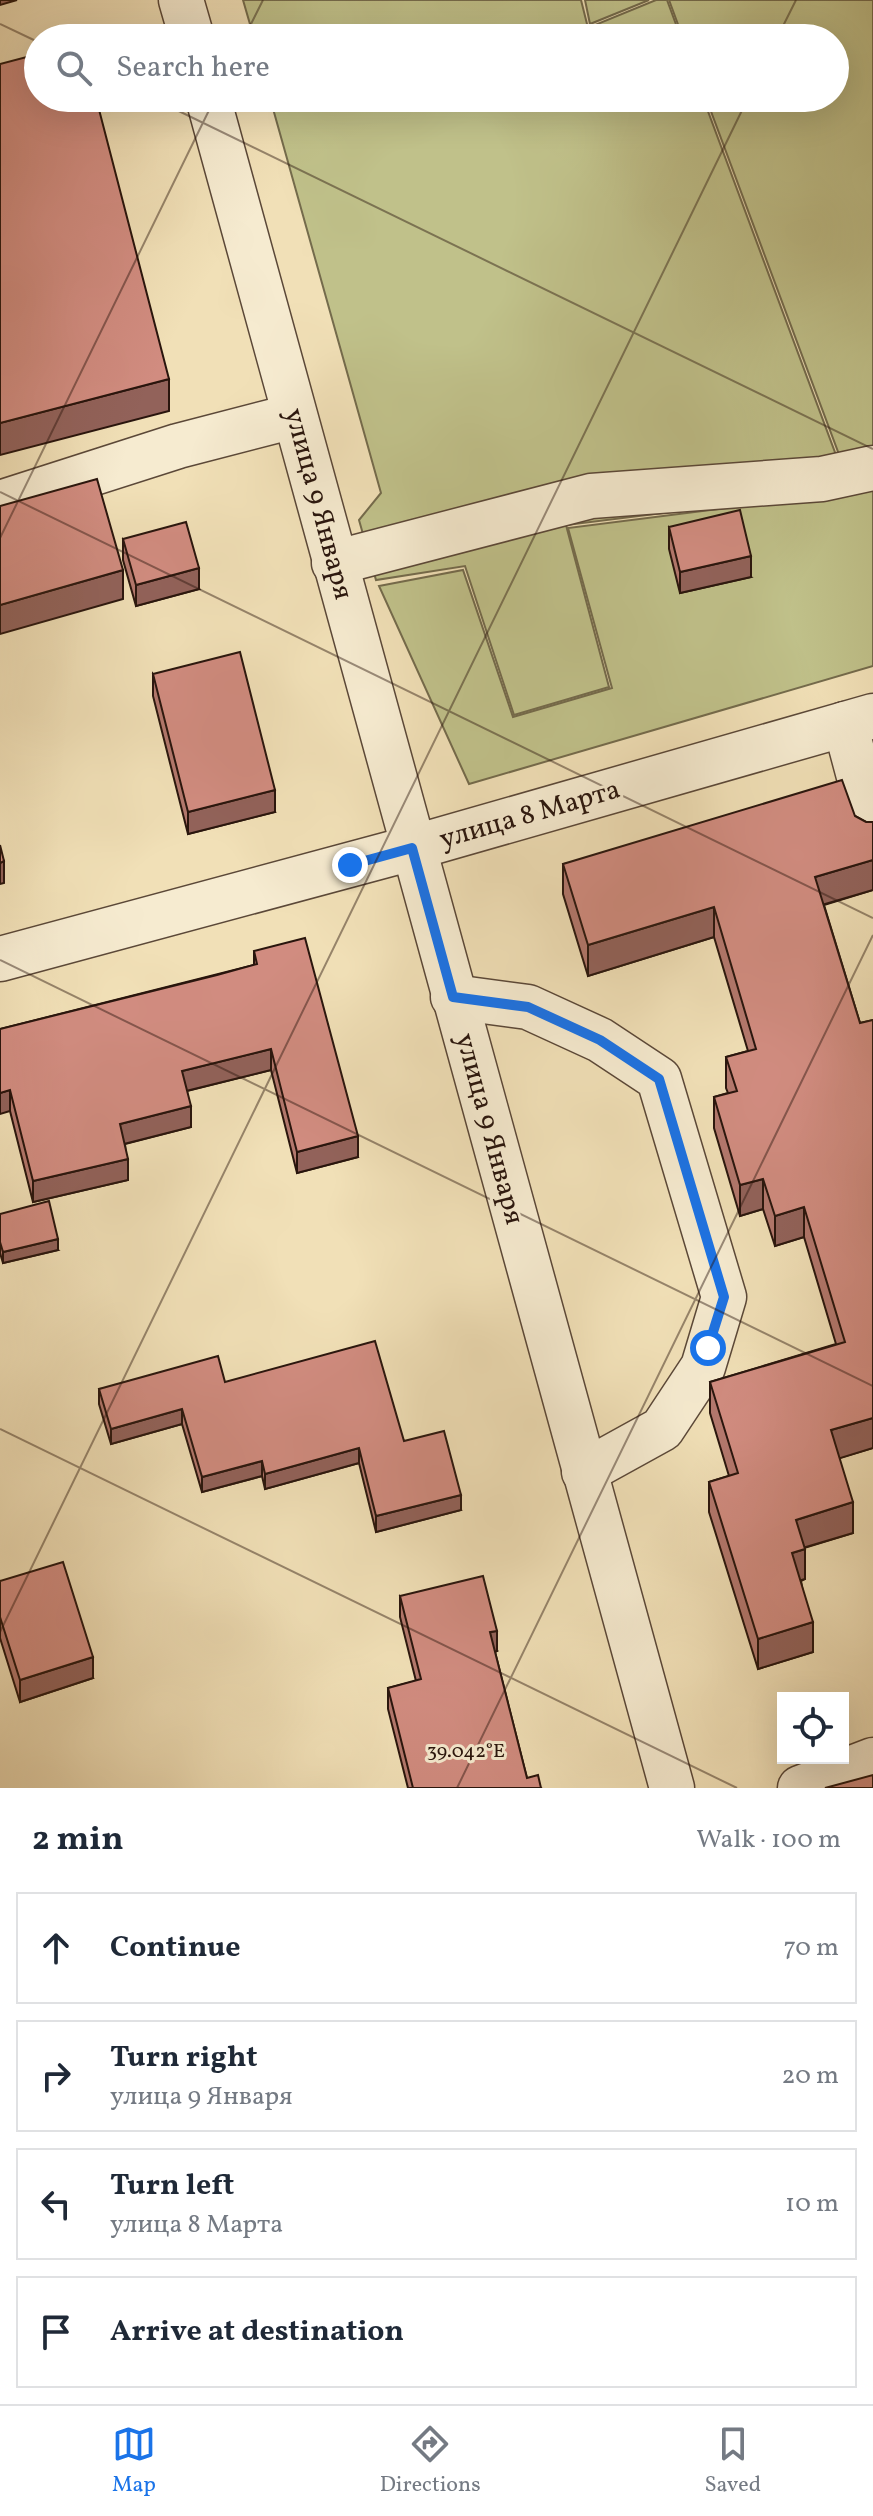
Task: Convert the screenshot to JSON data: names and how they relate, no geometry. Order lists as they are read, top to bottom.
{
  "streets": {
    "street": ["улица 9 Января", "улица 8 Марта"]
  },
  "crossings": [
    ["улица 9 Января", "улица 8 Марта"]
  ],
  "page": {
    "search": "Search here",
    "heading": ["2 min", "Walk · 100 m"],
    "list": [
      ["Continue", "70 m"],
      ["Turn right", "улица 9 Января", "20 m"],
      ["Turn left", "улица 8 Марта", "10 m"],
      "Arrive at destination"
    ],
    "nav": ["Map", "Directions", "Saved"]
  },
  "coordinates": ["39.042°E"]
}
